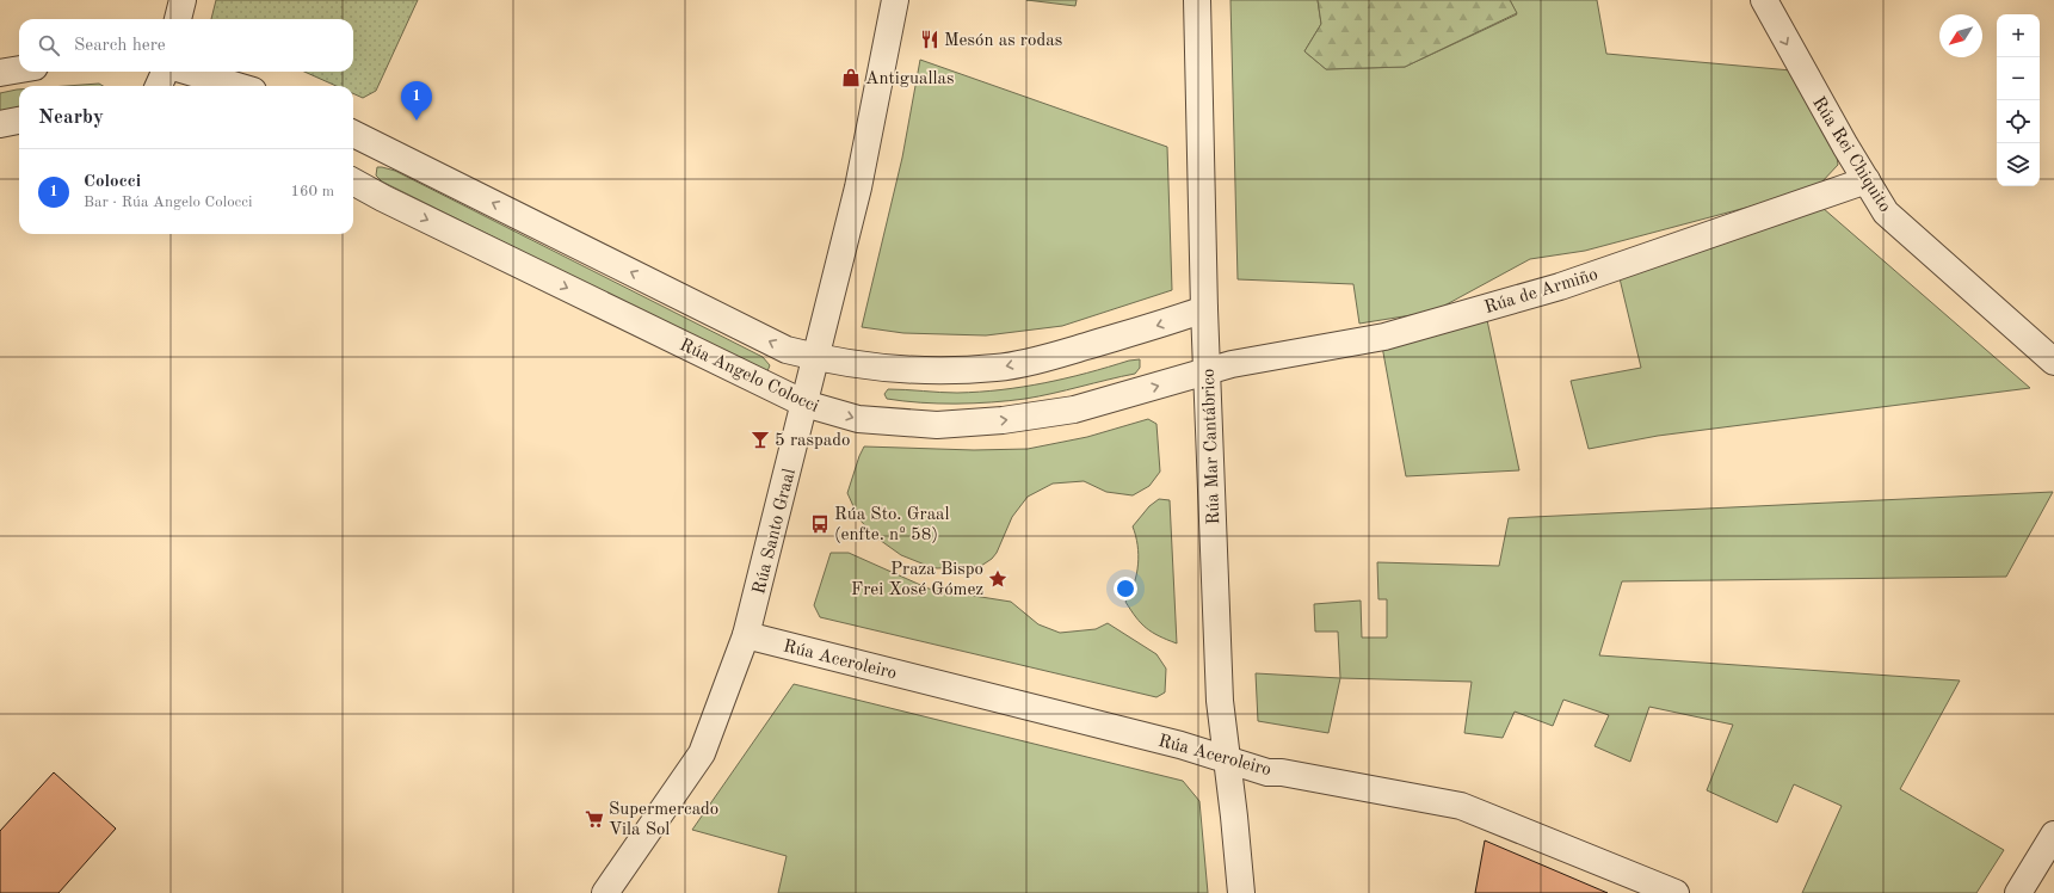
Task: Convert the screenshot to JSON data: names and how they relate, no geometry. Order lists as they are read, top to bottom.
{
  "streets": {
    "street": [
      "Rúa Rei Chiquito",
      "Rúa de Armiño",
      "Rúa Angelo Colocci",
      "Rúa Mar Cantábrico",
      "Rúa Santo Graal",
      "Rúa Aceroleiro"
    ]
  },
  "crossings": [
    ["Rúa Rei Chiquito", "Rúa de Armiño"],
    ["Rúa de Armiño", "Rúa Angelo Colocci"],
    ["Rúa de Armiño", "Rúa Mar Cantábrico"],
    ["Rúa Angelo Colocci", "Rúa Mar Cantábrico"],
    ["Rúa Angelo Colocci", "Rúa Santo Graal"],
    ["Rúa Mar Cantábrico", "Rúa Aceroleiro"],
    ["Rúa Santo Graal", "Rúa Aceroleiro"]
  ],
  "one_way": ["Rúa Rei Chiquito"],
  "places": {
    "restaurant": ["Mesón as rodas"],
    "shop": ["Antiguallas"],
    "bar": ["5 raspado"],
    "bus stop": ["Rúa Sto. Graal (enfte. nº 58)"],
    "place": ["Praza Bispo Frei Xosé Gómez"],
    "supermarket": ["Supermercado Vila Sol"]
  },
  "north": "bottom left",
  "page": {
    "map_buttons": ["+", "−"],
    "search": "Search here",
    "pins": "1",
    "heading": "Nearby",
    "list": [
      {
        "mark": "1",
        "name": "Colocci",
        "note": "Bar · Rúa Angelo Colocci",
        "value": "160 m"
      }
    ]
  }
}
